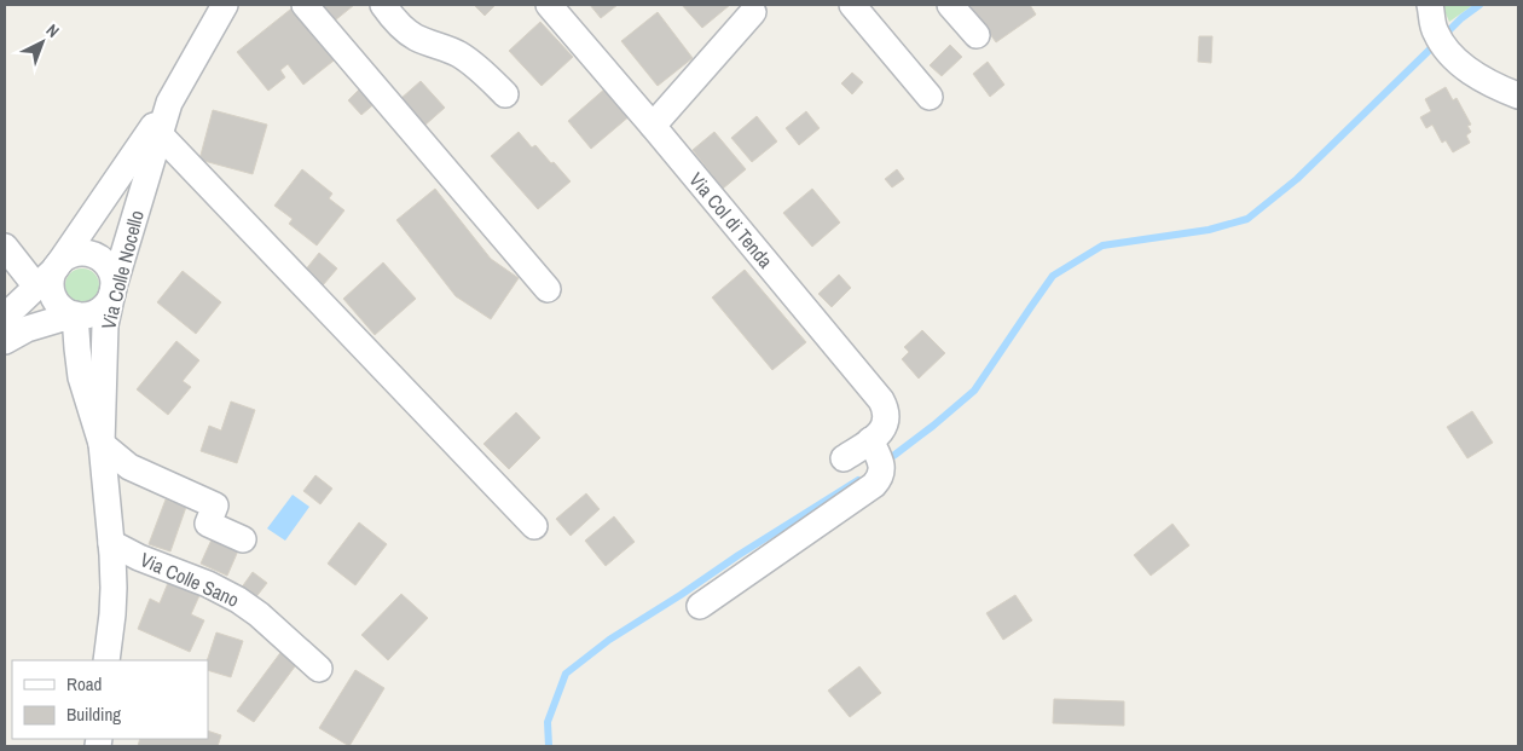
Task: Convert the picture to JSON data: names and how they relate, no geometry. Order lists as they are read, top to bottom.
{
  "streets": {
    "street": ["Via Col di Tenda", "Via Colle Nocello", "Via Colle Sano"]
  },
  "crossings": [
    ["Via Colle Nocello", "Via Colle Sano"]
  ],
  "legend": ["Road", "Building"],
  "north": "top right"
}
